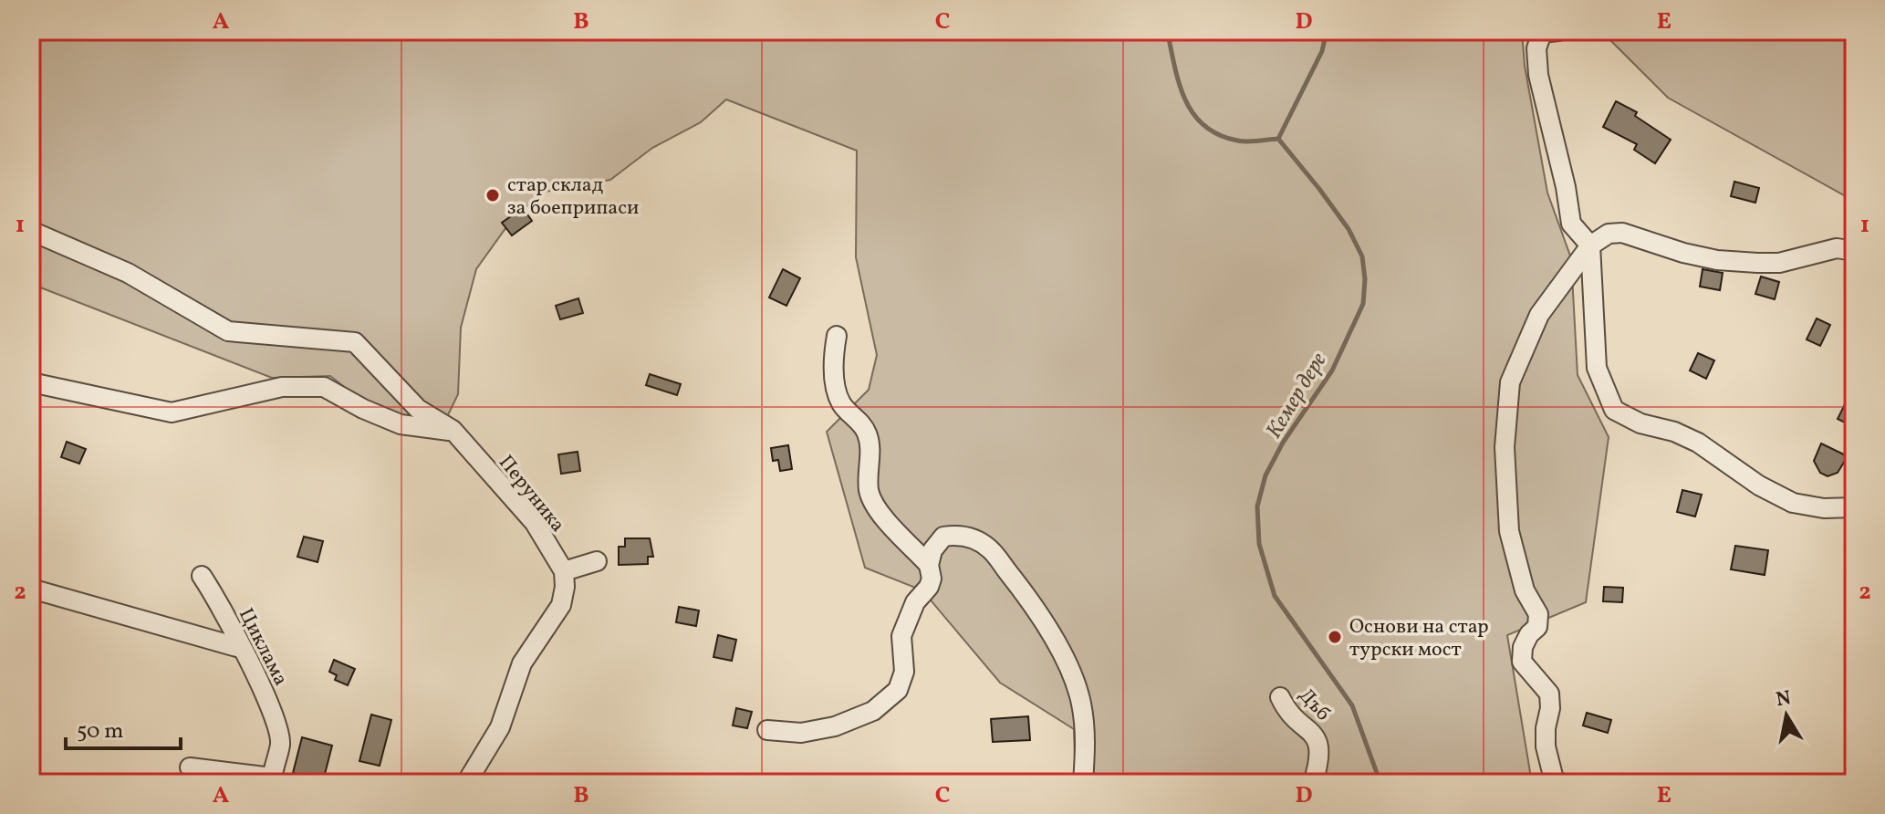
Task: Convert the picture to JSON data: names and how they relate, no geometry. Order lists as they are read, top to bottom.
{
  "streets": {
    "street": ["Перуника", "Циклама", "Дъб"]
  },
  "water": ["Кемер дере"],
  "places": ["стар склад за боеприпаси", "Основи на стар турски мост"],
  "scale_bar": "50 m",
  "north": "top",
  "grid": {
    "columns": [
      "A",
      "B",
      "C",
      "D",
      "E"
    ],
    "rows": ["1", "2"]
  }
}
